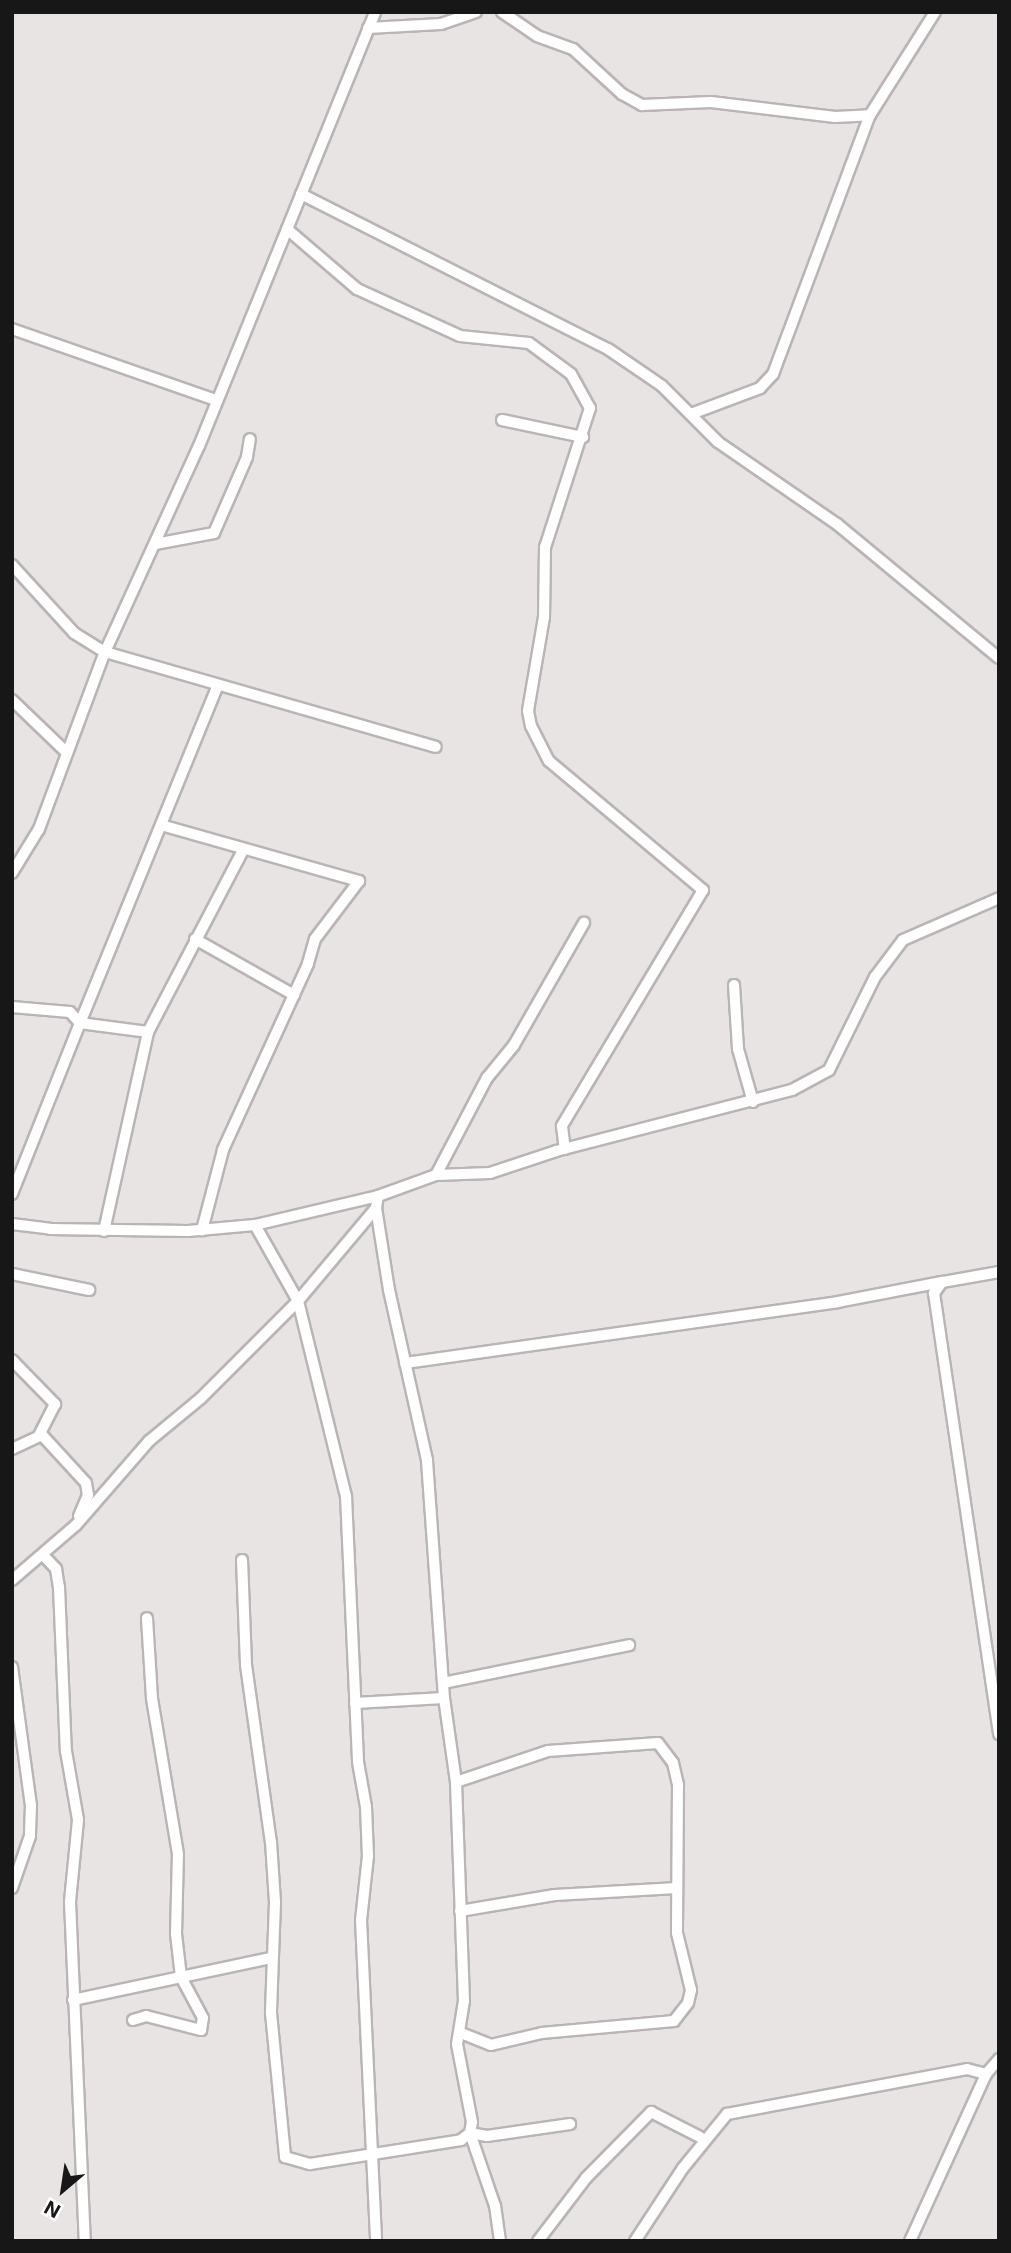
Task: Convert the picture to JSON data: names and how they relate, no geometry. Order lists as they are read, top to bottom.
{
  "north": "bottom left"
}
